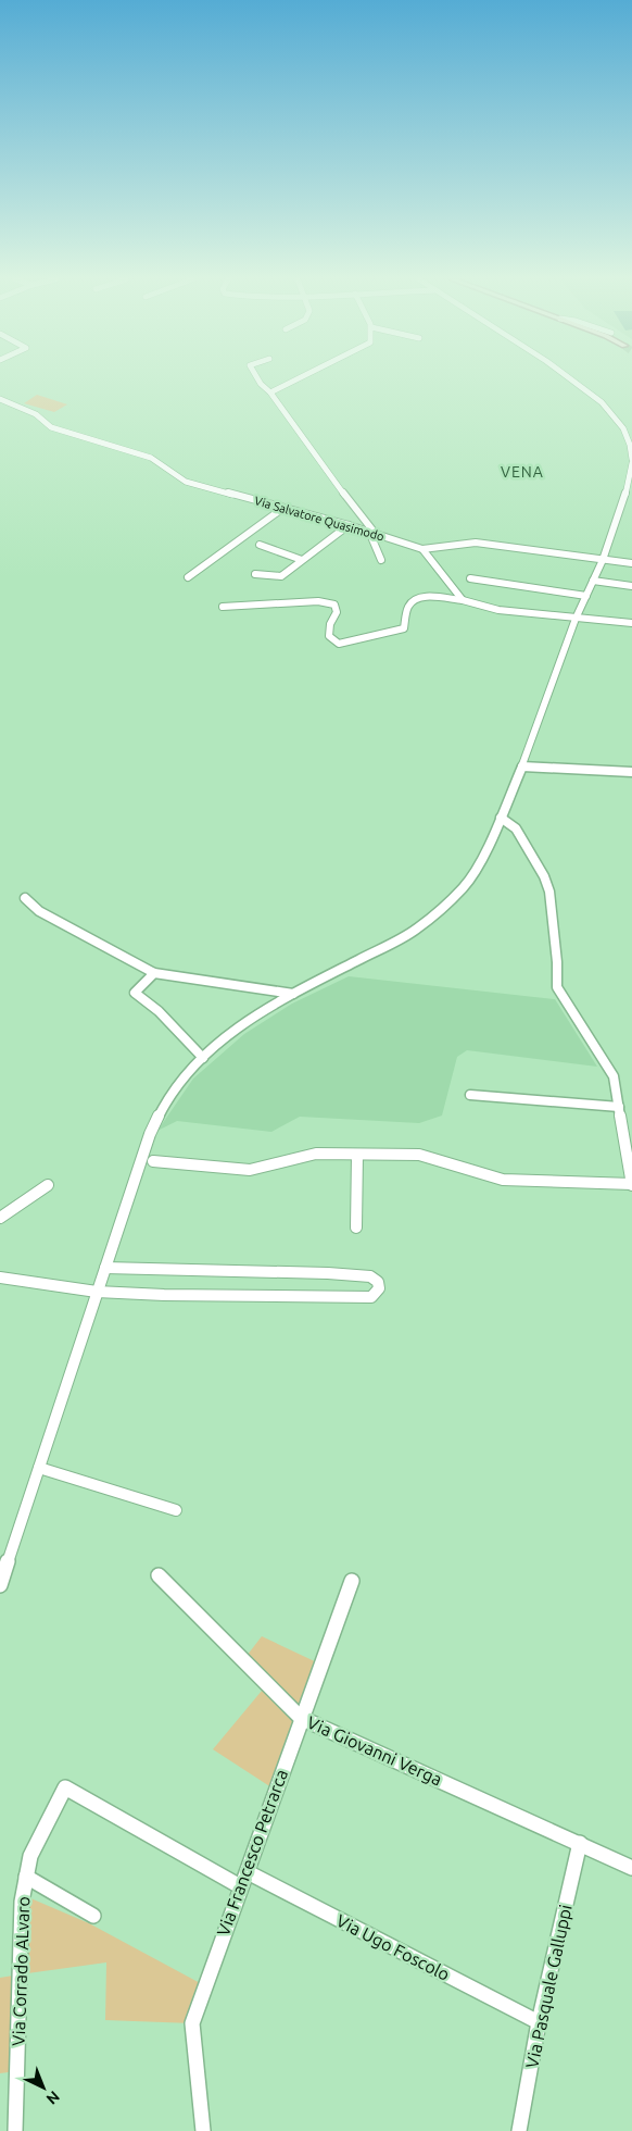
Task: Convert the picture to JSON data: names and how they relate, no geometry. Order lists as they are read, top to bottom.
{
  "streets": {
    "street": [
      "Via Salvatore Quasimodo",
      "Via Giovanni Verga",
      "Via Francesco Petrarca",
      "Via Ugo Foscolo",
      "Via Corrado ALvaro",
      "Via Pasquale Galluppi"
    ]
  },
  "crossings": [
    ["Via Giovanni Verga", "Via Francesco Petrarca"],
    ["Via Giovanni Verga", "Via Pasquale Galluppi"],
    ["Via Francesco Petrarca", "Via Ugo Foscolo"],
    ["Via Ugo Foscolo", "Via Pasquale Galluppi"]
  ],
  "districts": ["VENA"],
  "north": "bottom right"
}
